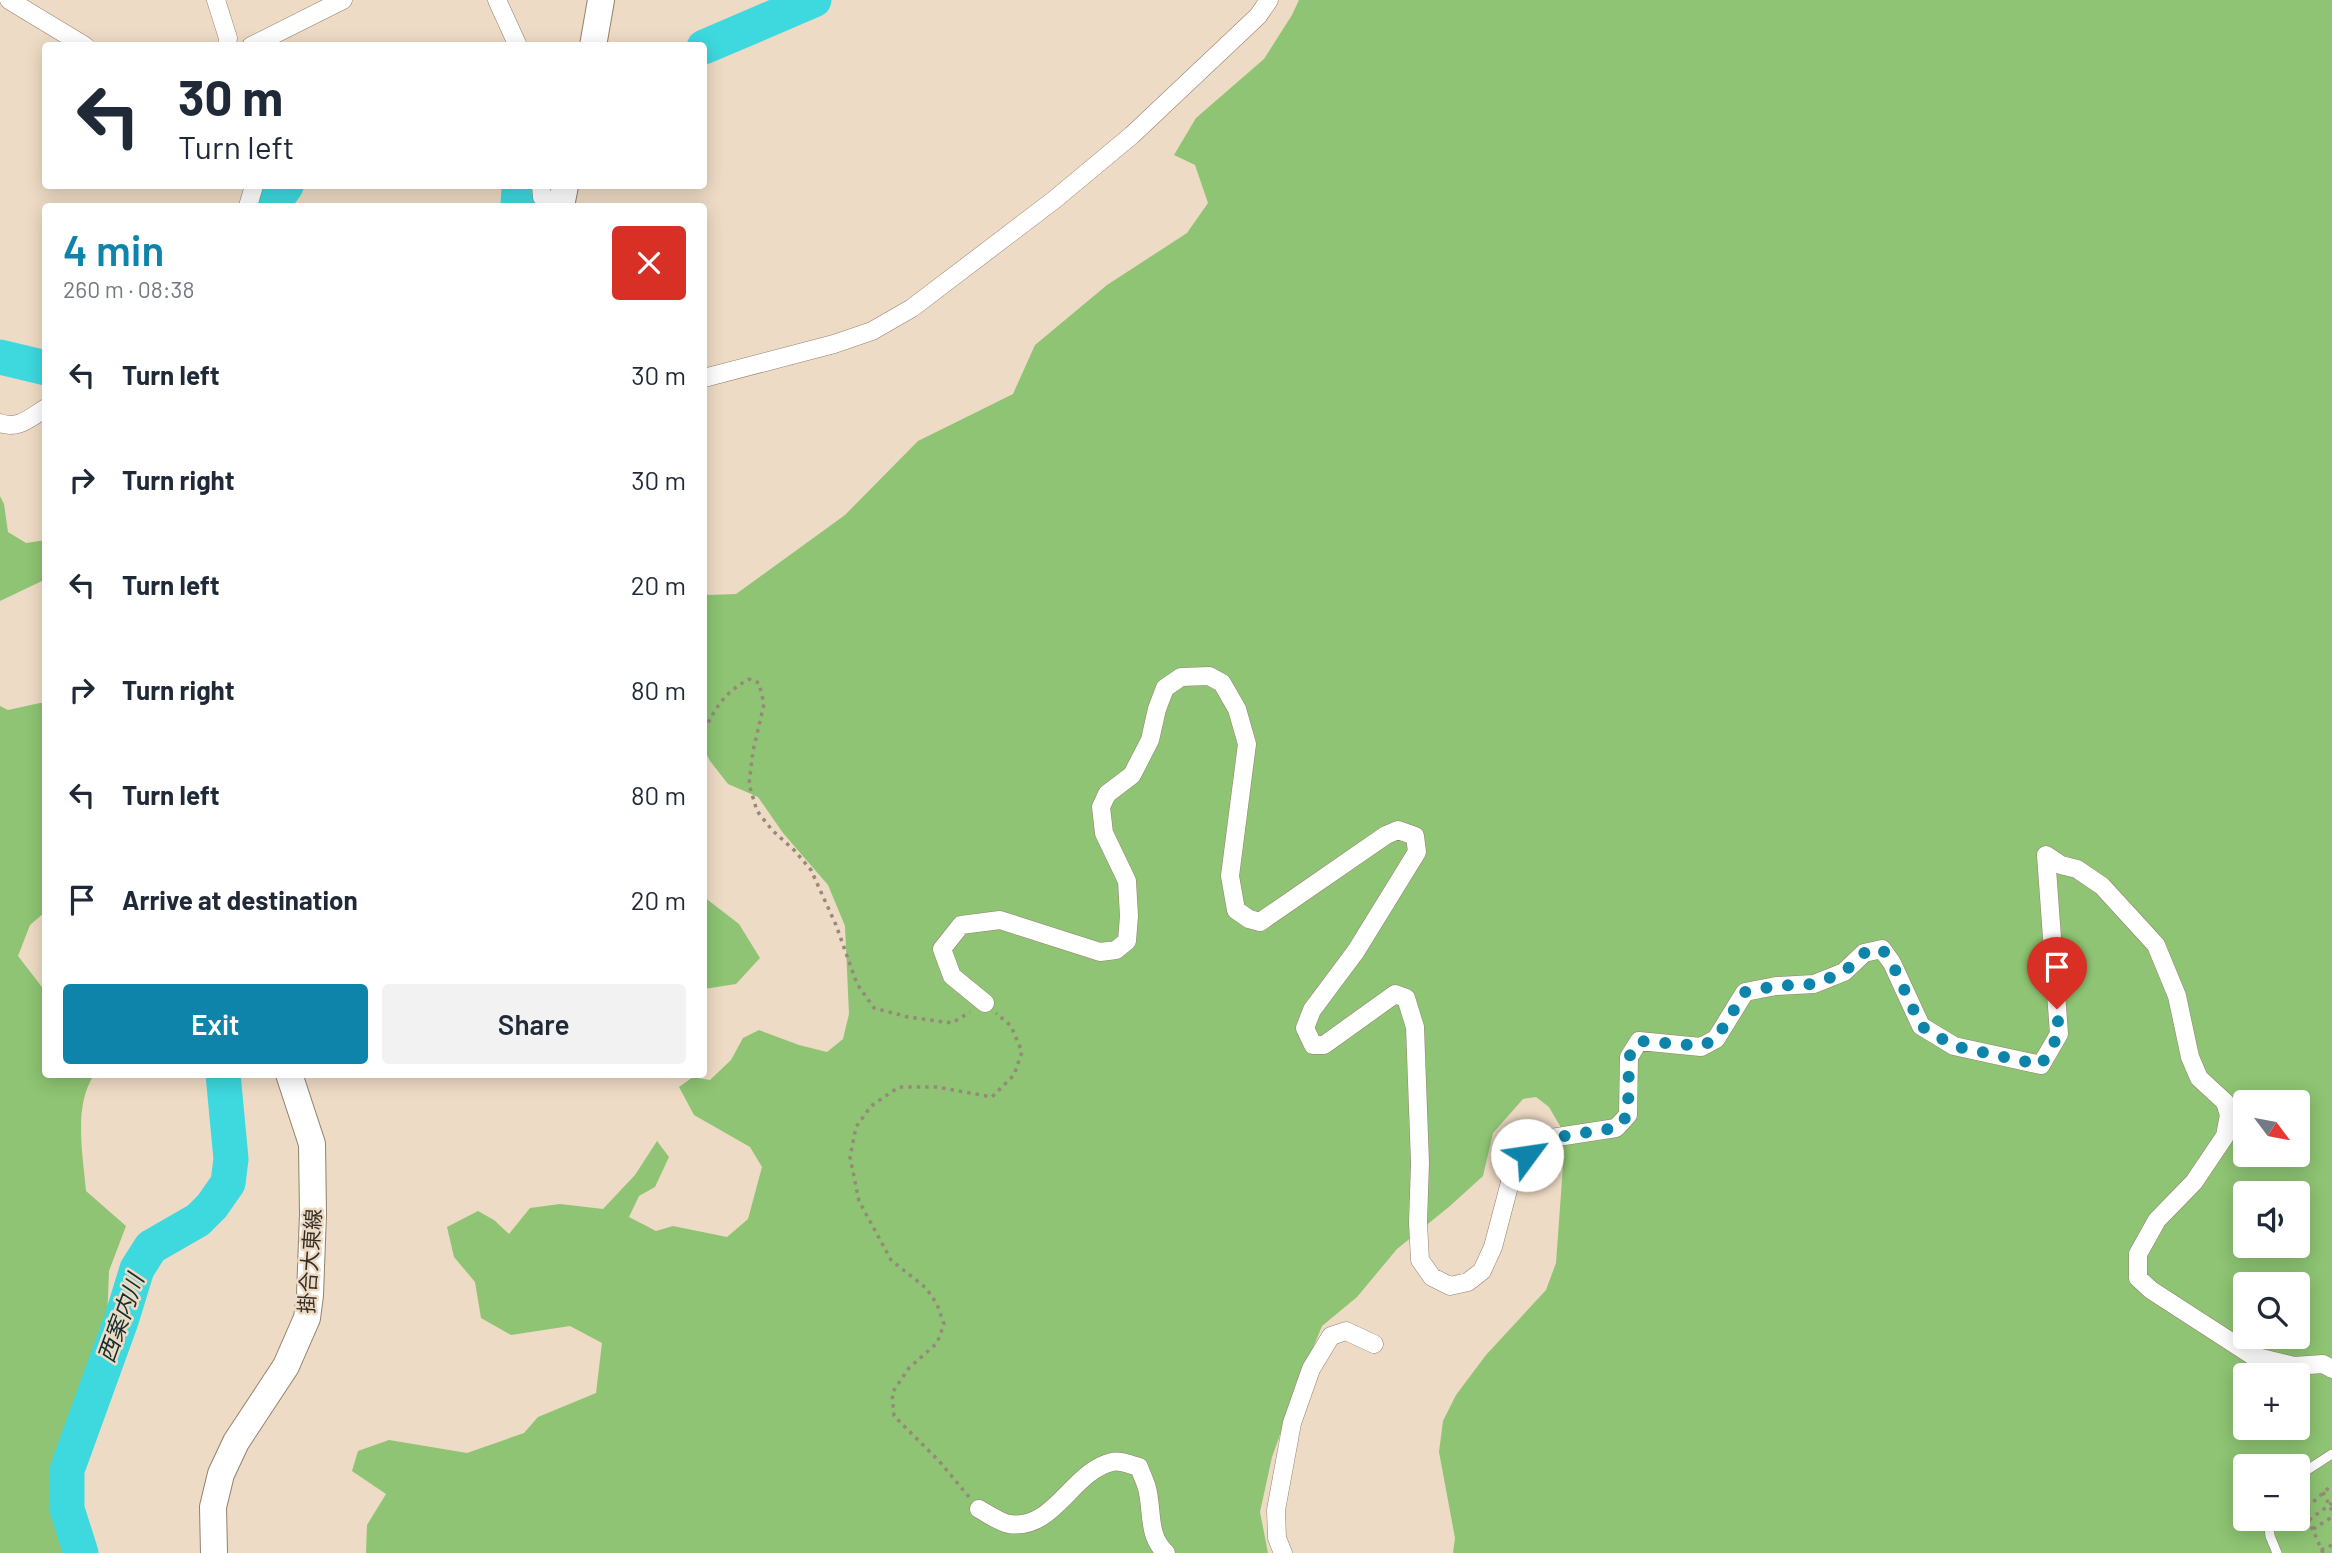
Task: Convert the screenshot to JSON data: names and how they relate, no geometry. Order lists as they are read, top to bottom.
{
  "streets": {
    "main road": ["掛合大東線"]
  },
  "water": ["西案内川"],
  "north": "bottom right",
  "page": {
    "turn": ["30 m", "Turn left"],
    "heading": ["4 min", "260 m · 08:38"],
    "list": [
      {
        "name": "Turn left",
        "value": "30 m"
      },
      {
        "name": "Turn right",
        "value": "30 m"
      },
      {
        "name": "Turn left",
        "value": "20 m"
      },
      {
        "name": "Turn right",
        "value": "80 m"
      },
      {
        "name": "Turn left",
        "value": "80 m"
      },
      {
        "name": "Arrive at destination",
        "value": "20 m"
      }
    ],
    "buttons": ["Exit", "Share"],
    "map_buttons": ["+", "−"]
  }
}
